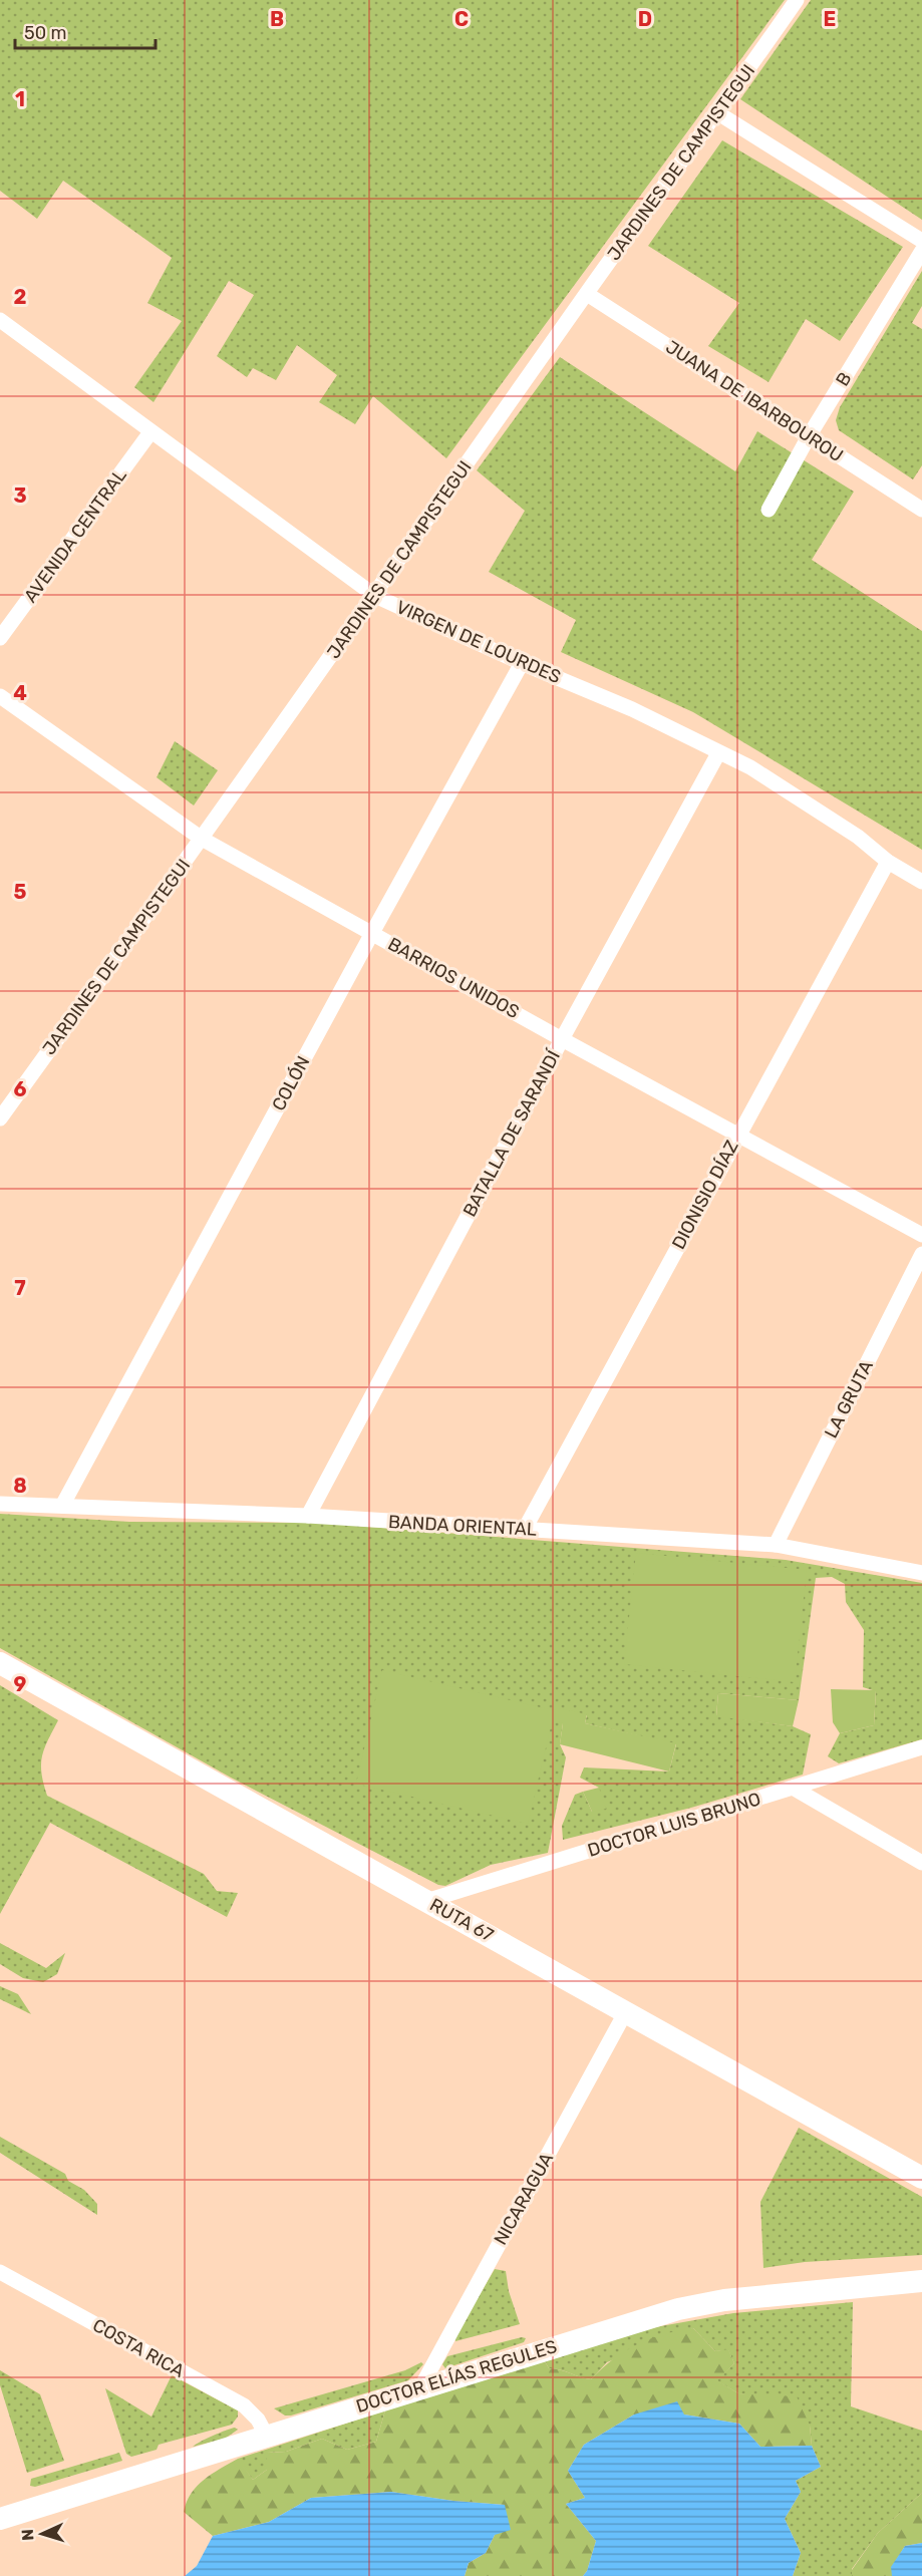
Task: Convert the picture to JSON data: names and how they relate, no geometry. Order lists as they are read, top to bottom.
{
  "streets": {
    "street": [
      "JARDINES DE CAMPISTEGUI",
      "B",
      "JUANA DE IBARBOUROU",
      "AVENIDA CENTRAL",
      "VIRGEN DE LOURDES",
      "BARRIOS UNIDOS",
      "COLÓN",
      "BATALLA DE SARANDÍ",
      "DIONISIO DÍAZ",
      "LA GRUTA",
      "BANDA ORIENTAL",
      "DOCTOR LUIS BRUNO",
      "RUTA 67",
      "NICARAGUA",
      "COSTA RICA",
      "DOCTOR ELÍAS REGULES"
    ]
  },
  "crossings": [
    ["JARDINES DE CAMPISTEGUI", "JUANA DE IBARBOUROU"],
    ["JARDINES DE CAMPISTEGUI", "VIRGEN DE LOURDES"],
    ["JARDINES DE CAMPISTEGUI", "BARRIOS UNIDOS"],
    ["B", "JUANA DE IBARBOUROU"],
    ["AVENIDA CENTRAL", "VIRGEN DE LOURDES"],
    ["VIRGEN DE LOURDES", "COLÓN"],
    ["VIRGEN DE LOURDES", "BATALLA DE SARANDÍ"],
    ["VIRGEN DE LOURDES", "DIONISIO DÍAZ"],
    ["BARRIOS UNIDOS", "COLÓN"],
    ["BARRIOS UNIDOS", "BATALLA DE SARANDÍ"],
    ["BARRIOS UNIDOS", "DIONISIO DÍAZ"],
    ["COLÓN", "BANDA ORIENTAL"],
    ["BATALLA DE SARANDÍ", "BANDA ORIENTAL"],
    ["DIONISIO DÍAZ", "BANDA ORIENTAL"],
    ["LA GRUTA", "BANDA ORIENTAL"],
    ["DOCTOR LUIS BRUNO", "RUTA 67"],
    ["RUTA 67", "NICARAGUA"],
    ["NICARAGUA", "DOCTOR ELÍAS REGULES"],
    ["COSTA RICA", "DOCTOR ELÍAS REGULES"]
  ],
  "scale_bar": "50 m",
  "north": "left",
  "grid": {
    "columns": [
      "B",
      "C",
      "D",
      "E"
    ],
    "rows": [
      "1",
      "2",
      "3",
      "4",
      "5",
      "6",
      "7",
      "8",
      "9"
    ]
  }
}
